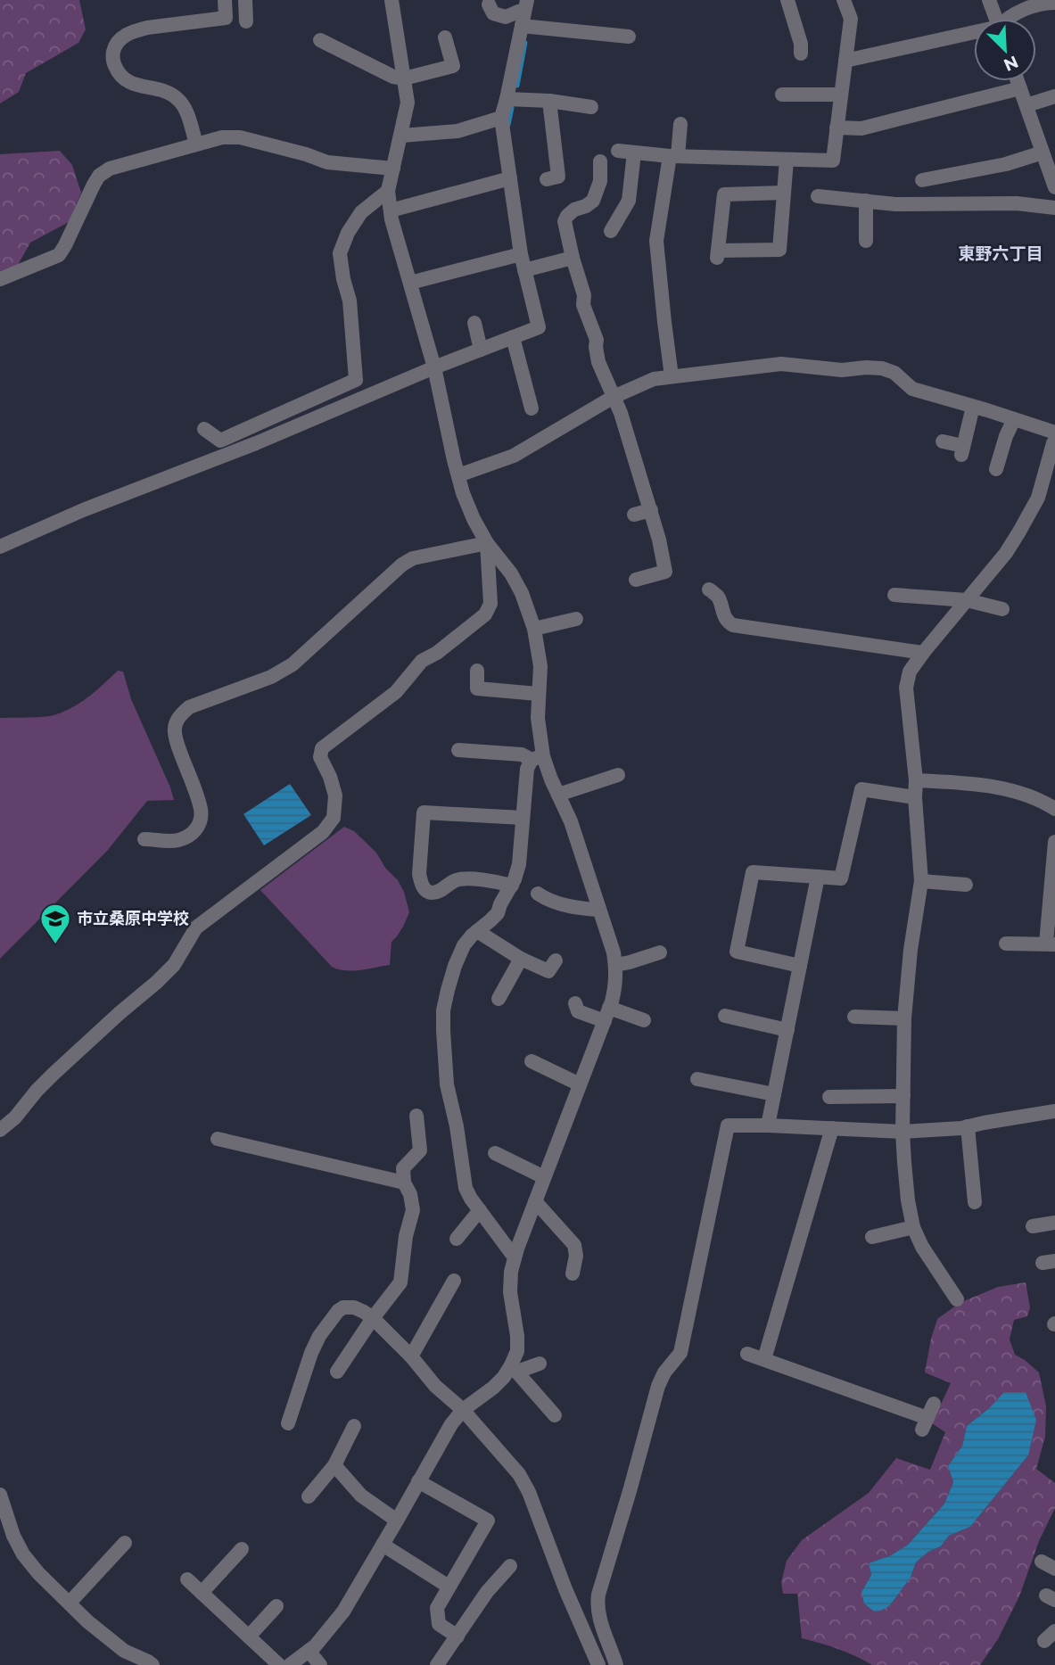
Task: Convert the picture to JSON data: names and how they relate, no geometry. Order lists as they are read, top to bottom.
{
  "districts": ["東野六丁目"],
  "places": {
    "school or university": ["市立桑原中学校"]
  },
  "north": "bottom right"
}
